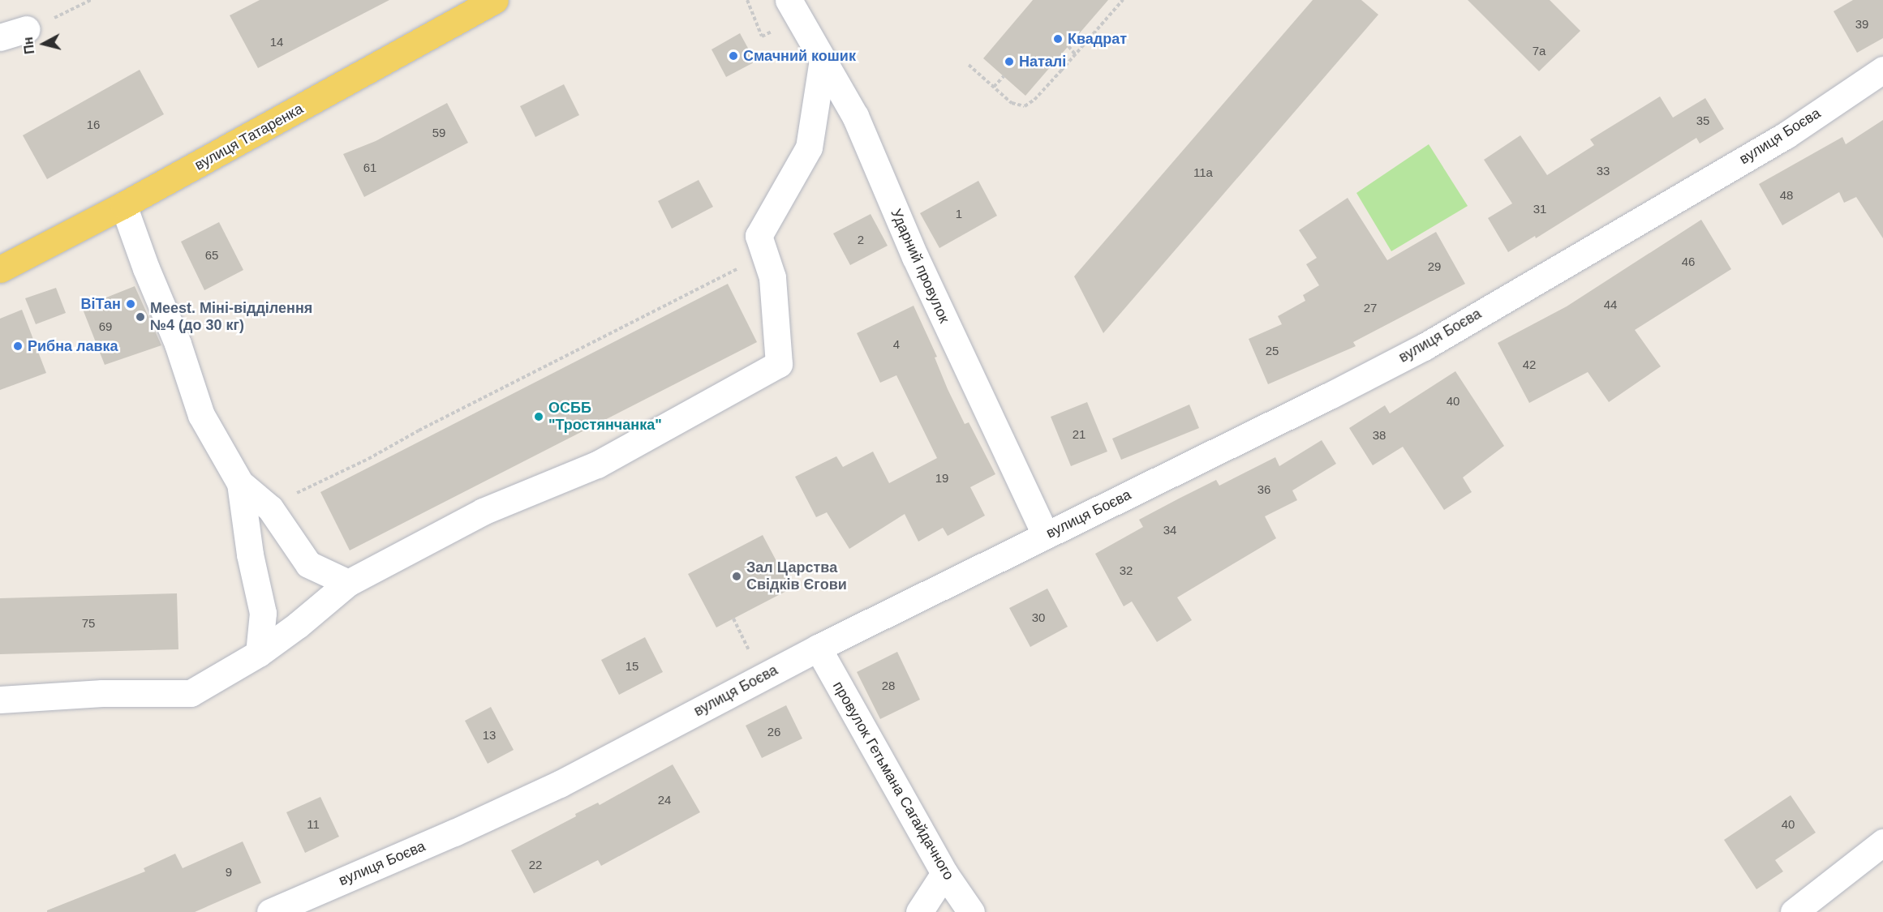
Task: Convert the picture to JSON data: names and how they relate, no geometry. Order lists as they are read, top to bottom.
{
  "streets": {
    "main road": ["вулиця Татаренка"],
    "street": ["вулиця Боєва", "Ударний провулок", "провулок Гетьмана Сагайдачного"]
  },
  "crossings": [
    ["вулиця Боєва", "Ударний провулок"],
    ["вулиця Боєва", "провулок Гетьмана Сагайдачного"]
  ],
  "places": [
    "Квадрат",
    "Смачний кошик",
    "Наталі",
    "ВіТан",
    "Meest. Міні-відділення №4 (до 30 кг)",
    "Рибна лавка",
    "ОСББ \"Тростянчанка\"",
    "Зал Царства Свідків Єгови"
  ],
  "house_numbers": [
    "39",
    "14",
    "7а",
    "35",
    "16",
    "59",
    "61",
    "33",
    "11а",
    "48",
    "31",
    "1",
    "2",
    "65",
    "46",
    "29",
    "44",
    "27",
    "69",
    "4",
    "25",
    "42",
    "40",
    "21",
    "38",
    "19",
    "36",
    "34",
    "32",
    "30",
    "75",
    "15",
    "28",
    "26",
    "13",
    "24",
    "11",
    "40",
    "22",
    "9"
  ],
  "north": "left"
}
